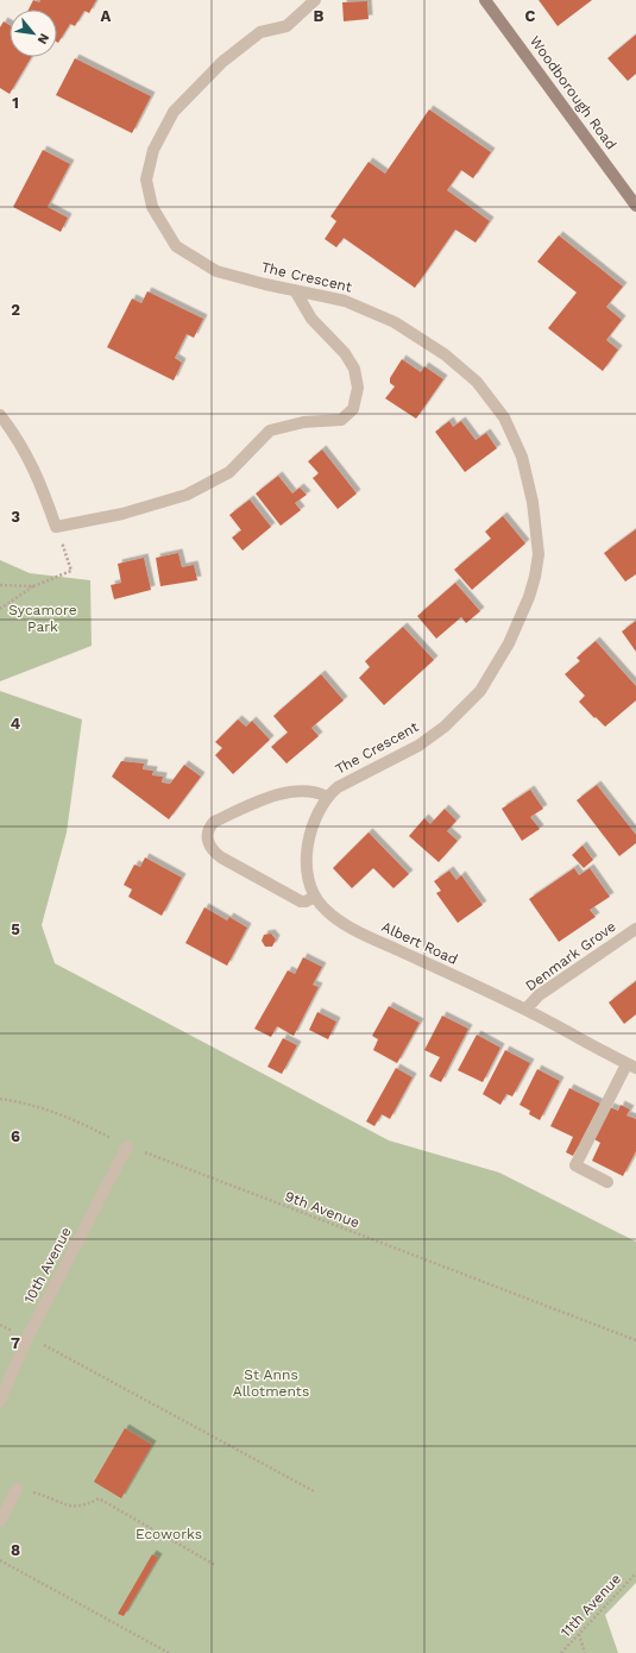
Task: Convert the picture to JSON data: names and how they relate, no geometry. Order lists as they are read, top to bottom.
{
  "streets": {
    "main road": ["Woodborough Road"],
    "street": [
      "The Crescent",
      "Albert Road",
      "Denmark Grove",
      "10th Avenue"
    ],
    "path": ["9th Avenue", "11th Avenue"]
  },
  "crossings": [
    ["The Crescent", "Albert Road"],
    ["Albert Road", "Denmark Grove"],
    ["9th Avenue", "10th Avenue"]
  ],
  "parks": ["Sycamore Park", "St Anns Allotments", "Ecoworks"],
  "north": "bottom right",
  "grid": {
    "columns": ["A", "B", "C"],
    "rows": [
      "1",
      "2",
      "3",
      "4",
      "5",
      "6",
      "7",
      "8"
    ]
  }
}
